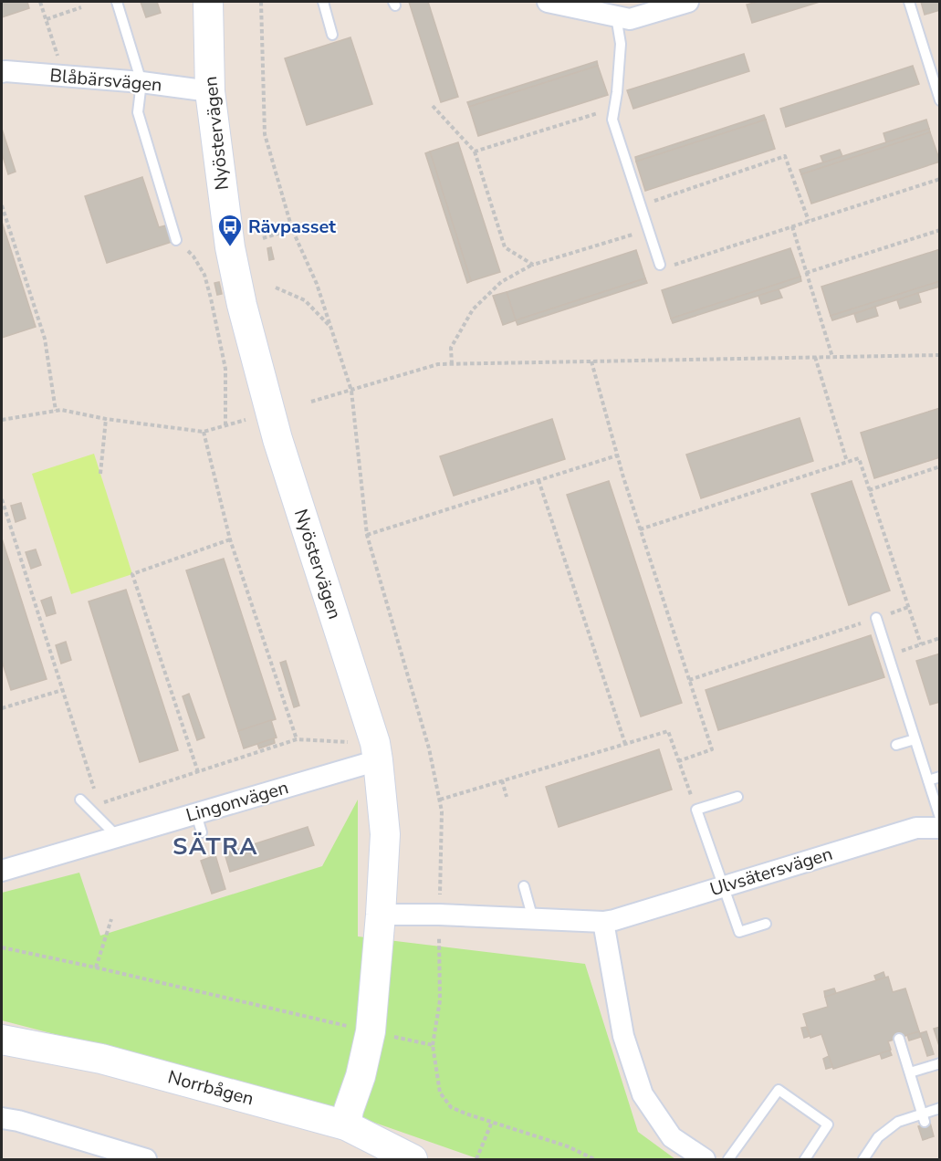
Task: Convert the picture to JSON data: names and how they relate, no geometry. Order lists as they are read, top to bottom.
{
  "streets": {
    "street": [
      "Blåbärsvägen",
      "Nyöstervägen",
      "Lingonvägen",
      "Ulvsätersvägen",
      "Norrbågen"
    ]
  },
  "crossings": [
    ["Blåbärsvägen", "Nyöstervägen"],
    ["Nyöstervägen", "Lingonvägen"],
    ["Nyöstervägen", "Ulvsätersvägen"],
    ["Nyöstervägen", "Norrbågen"]
  ],
  "districts": ["SÄTRA"],
  "places": {
    "bus stop": ["Rävpasset"]
  }
}
